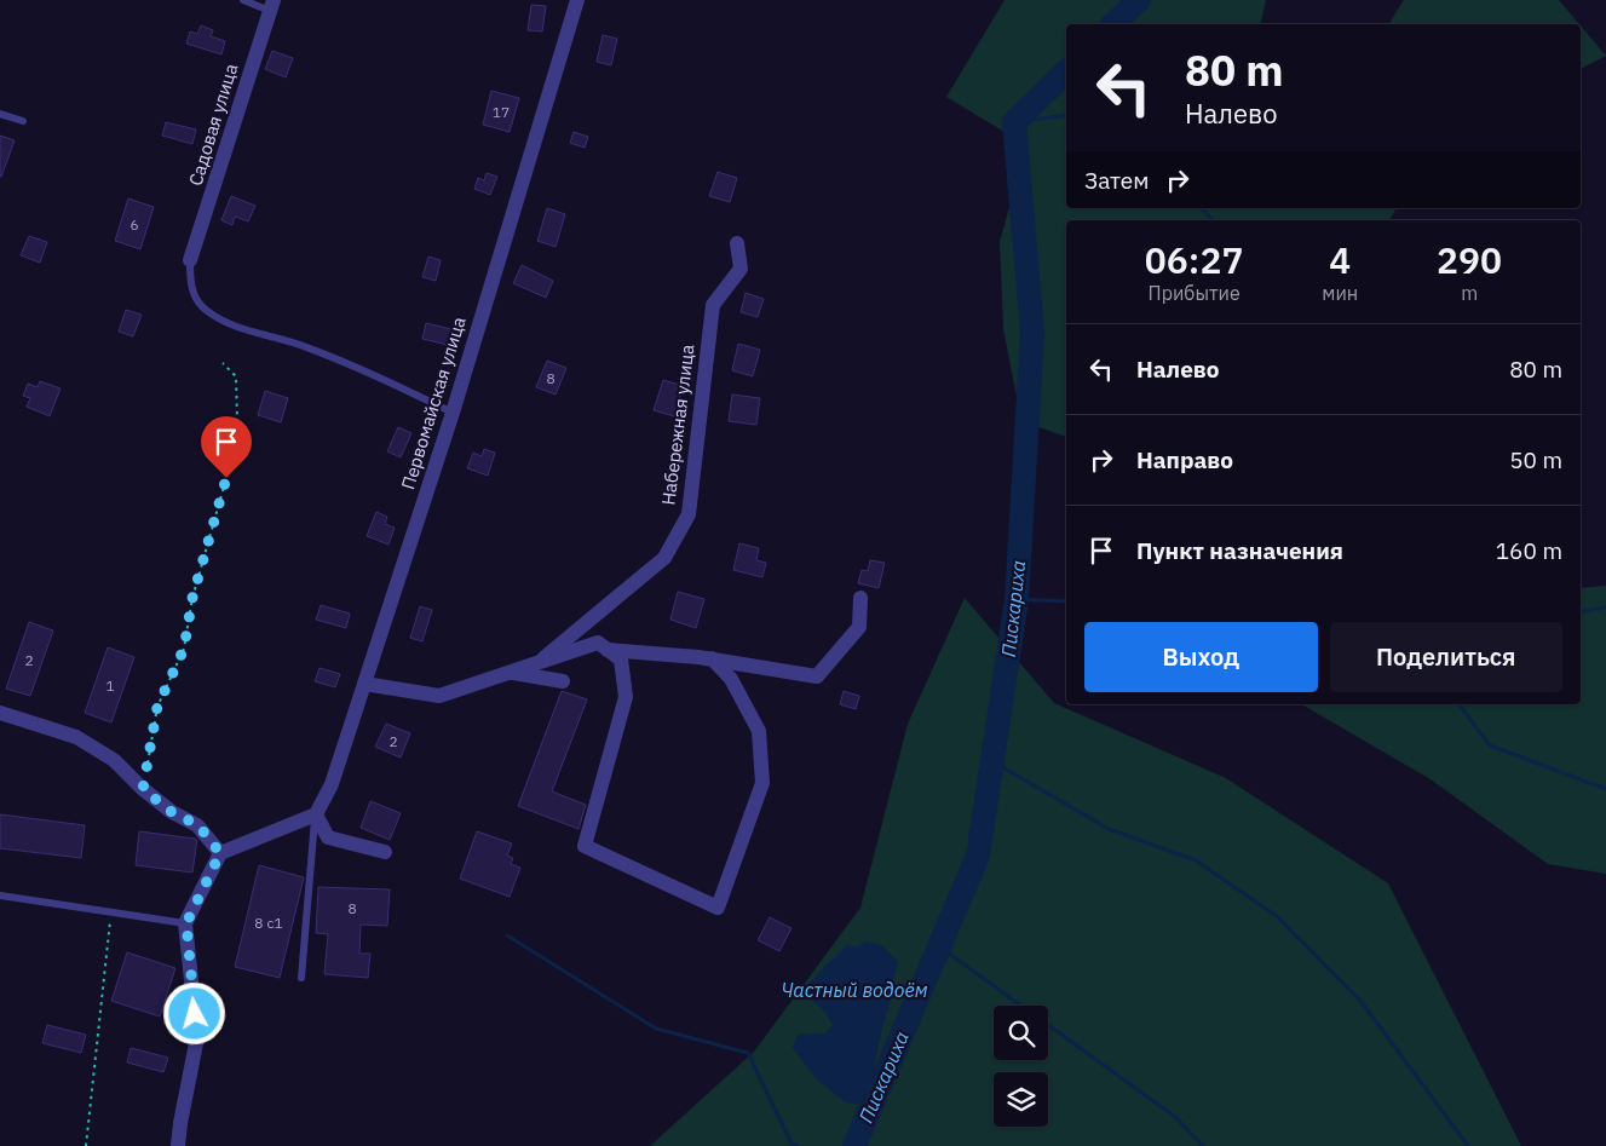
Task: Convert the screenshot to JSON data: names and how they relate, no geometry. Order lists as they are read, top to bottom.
{
  "streets": {
    "street": ["Садовая улица", "Первомайская улица", "Набережная улица"]
  },
  "water": ["Пискариха", "Частный водоём"],
  "house_numbers": [
    "17",
    "6",
    "8",
    "2",
    "1",
    "2",
    "8",
    "8 с1"
  ],
  "page": {
    "turn": ["80 m", "Налево"],
    "then": "Затем",
    "eta": [
      "06:27",
      "Прибытие",
      "4",
      "мин",
      "290",
      "m"
    ],
    "list": [
      {
        "name": "Налево",
        "value": "80 m"
      },
      {
        "name": "Направо",
        "value": "50 m"
      },
      {
        "name": "Пункт назначения",
        "value": "160 m"
      }
    ],
    "buttons": ["Выход", "Поделиться"]
  }
}
